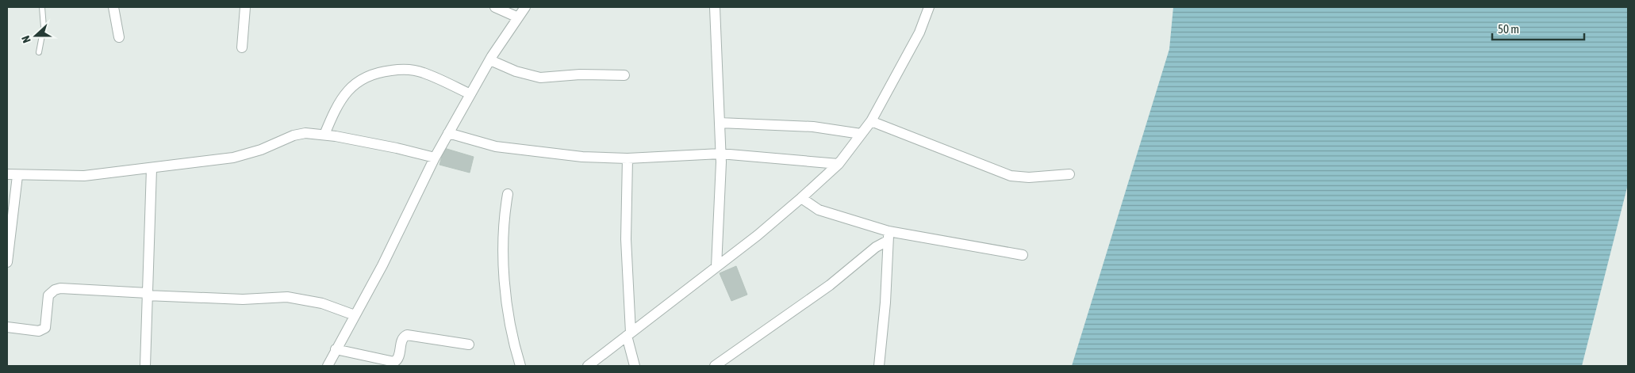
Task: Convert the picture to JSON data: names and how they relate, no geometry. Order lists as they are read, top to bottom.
{
  "scale_bar": "50 m",
  "north": "left"
}
